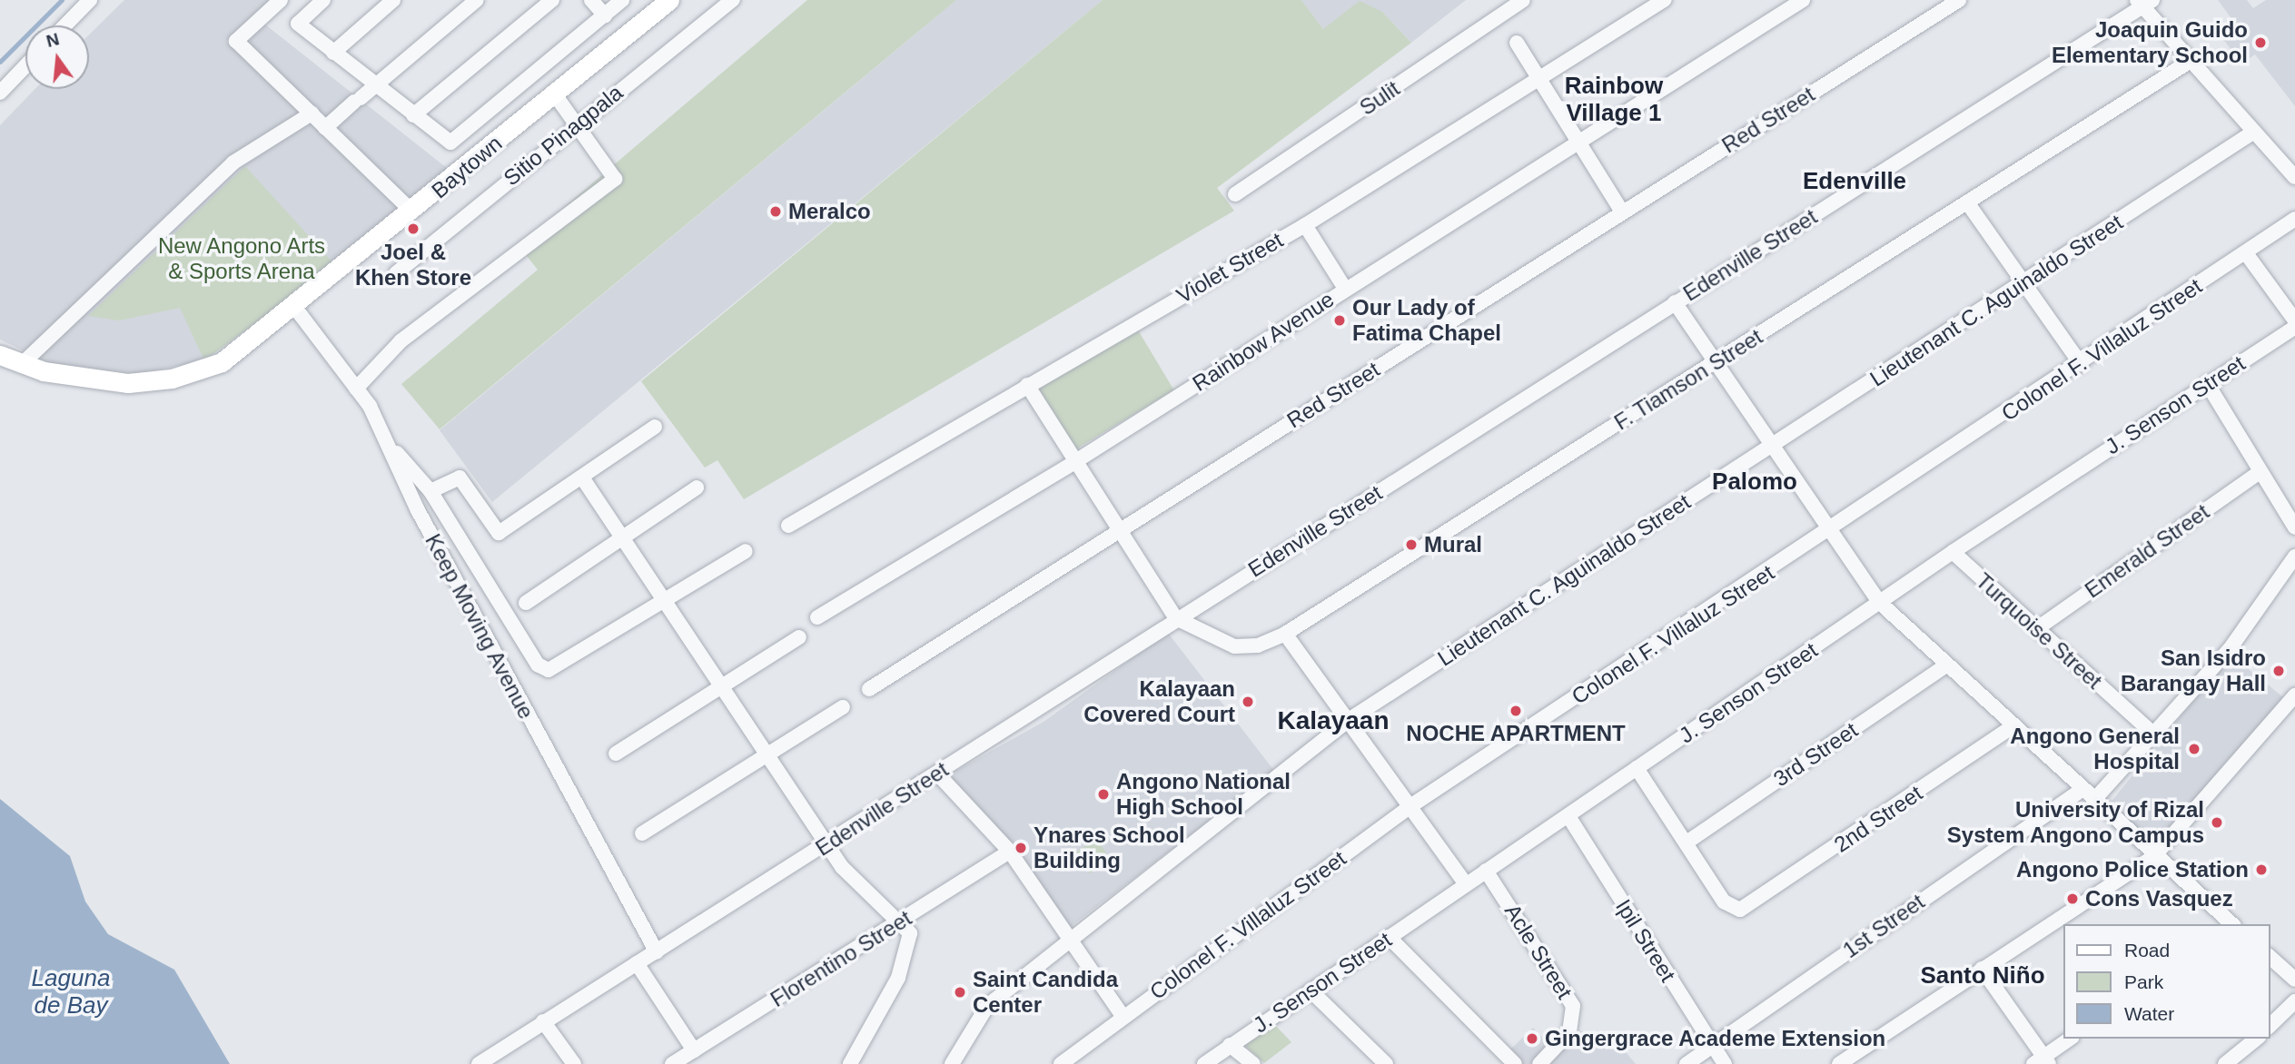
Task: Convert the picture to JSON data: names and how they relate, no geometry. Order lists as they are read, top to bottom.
{
  "streets": {
    "main road": ["Baytown"],
    "street": [
      "Sulit",
      "Red Street",
      "Sitio Pinagpala",
      "Edenville Street",
      "Violet Street",
      "Lieutenant C. Aguinaldo Street",
      "Rainbow Avenue",
      "Colonel F. Villaluz Street",
      "F. Tiamson Street",
      "J. Senson Street",
      "Emerald Street",
      "Keep Moving Avenue",
      "Turquoise Street",
      "3rd Street",
      "2nd Street",
      "1st Street",
      "Ipil Street",
      "Acle Street",
      "Florentino Street"
    ]
  },
  "crossings": [
    ["Baytown", "Keep Moving Avenue"],
    ["Edenville Street", "F. Tiamson Street"],
    ["Edenville Street", "Keep Moving Avenue"],
    ["J. Senson Street", "Turquoise Street"],
    ["J. Senson Street", "Ipil Street"],
    ["J. Senson Street", "Acle Street"],
    ["Emerald Street", "Turquoise Street"],
    ["3rd Street", "2nd Street"],
    ["1st Street", "Ipil Street"]
  ],
  "districts": [
    "Rainbow Village 1",
    "Edenville",
    "Palomo",
    "Kalayaan",
    "Santo Niño"
  ],
  "water": ["Laguna de Bay"],
  "parks": ["New Angono Arts & Sports Arena"],
  "places": [
    "Joaquin Guido Elementary School",
    "Meralco",
    "Joel & Khen Store",
    "Our Lady of Fatima Chapel",
    "Mural",
    "San Isidro Barangay Hall",
    "Kalayaan Covered Court",
    "NOCHE APARTMENT",
    "Angono General Hospital",
    "Angono National High School",
    "University of Rizal System Angono Campus",
    "Ynares School Building",
    "Angono Police Station",
    "Cons Vasquez",
    "Saint Candida Center",
    "Gingergrace Academe Extension"
  ],
  "legend": ["Road", "Park", "Water"],
  "north": "top"
}
